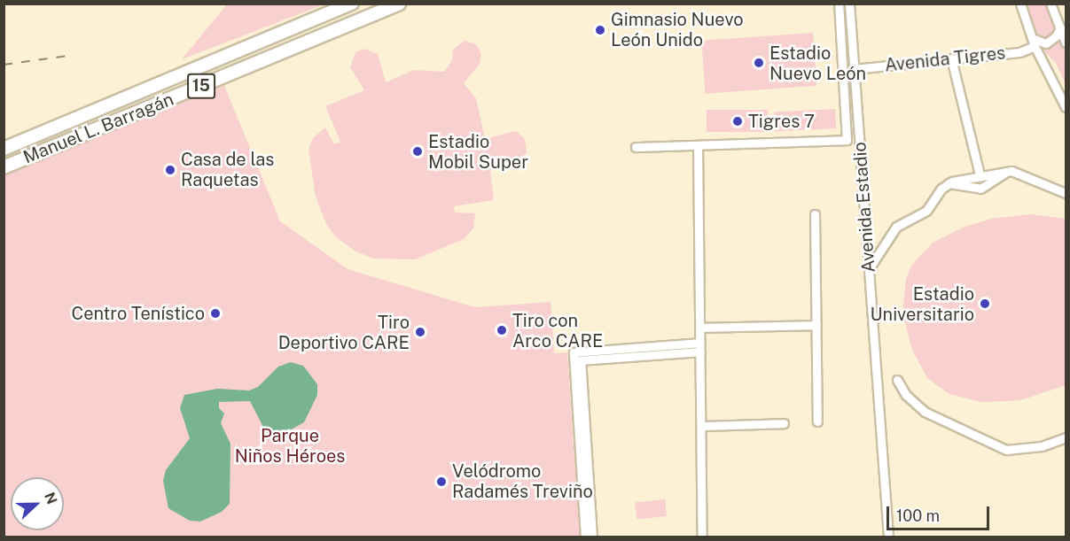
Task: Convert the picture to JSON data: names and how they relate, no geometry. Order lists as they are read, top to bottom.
{
  "streets": {
    "highway": ["15", "Manuel L. Barragán"],
    "street": ["Avenida Tigres", "Avenida Estadio"]
  },
  "crossings": [
    ["Avenida Tigres", "Avenida Estadio"]
  ],
  "parks": ["Parque Niños Héroes"],
  "places": [
    "Gimnasio Nuevo León Unido",
    "Estadio Nuevo León",
    "Tigres 7",
    "Estadio Mobil Super",
    "Casa de las Raquetas",
    "Estadio Universitario",
    "Centro Tenístico",
    "Tiro con Arco CARE",
    "Tiro Deportivo CARE",
    "Velódromo Radamés Treviño"
  ],
  "scale_bar": "100 m",
  "north": "right"
}
